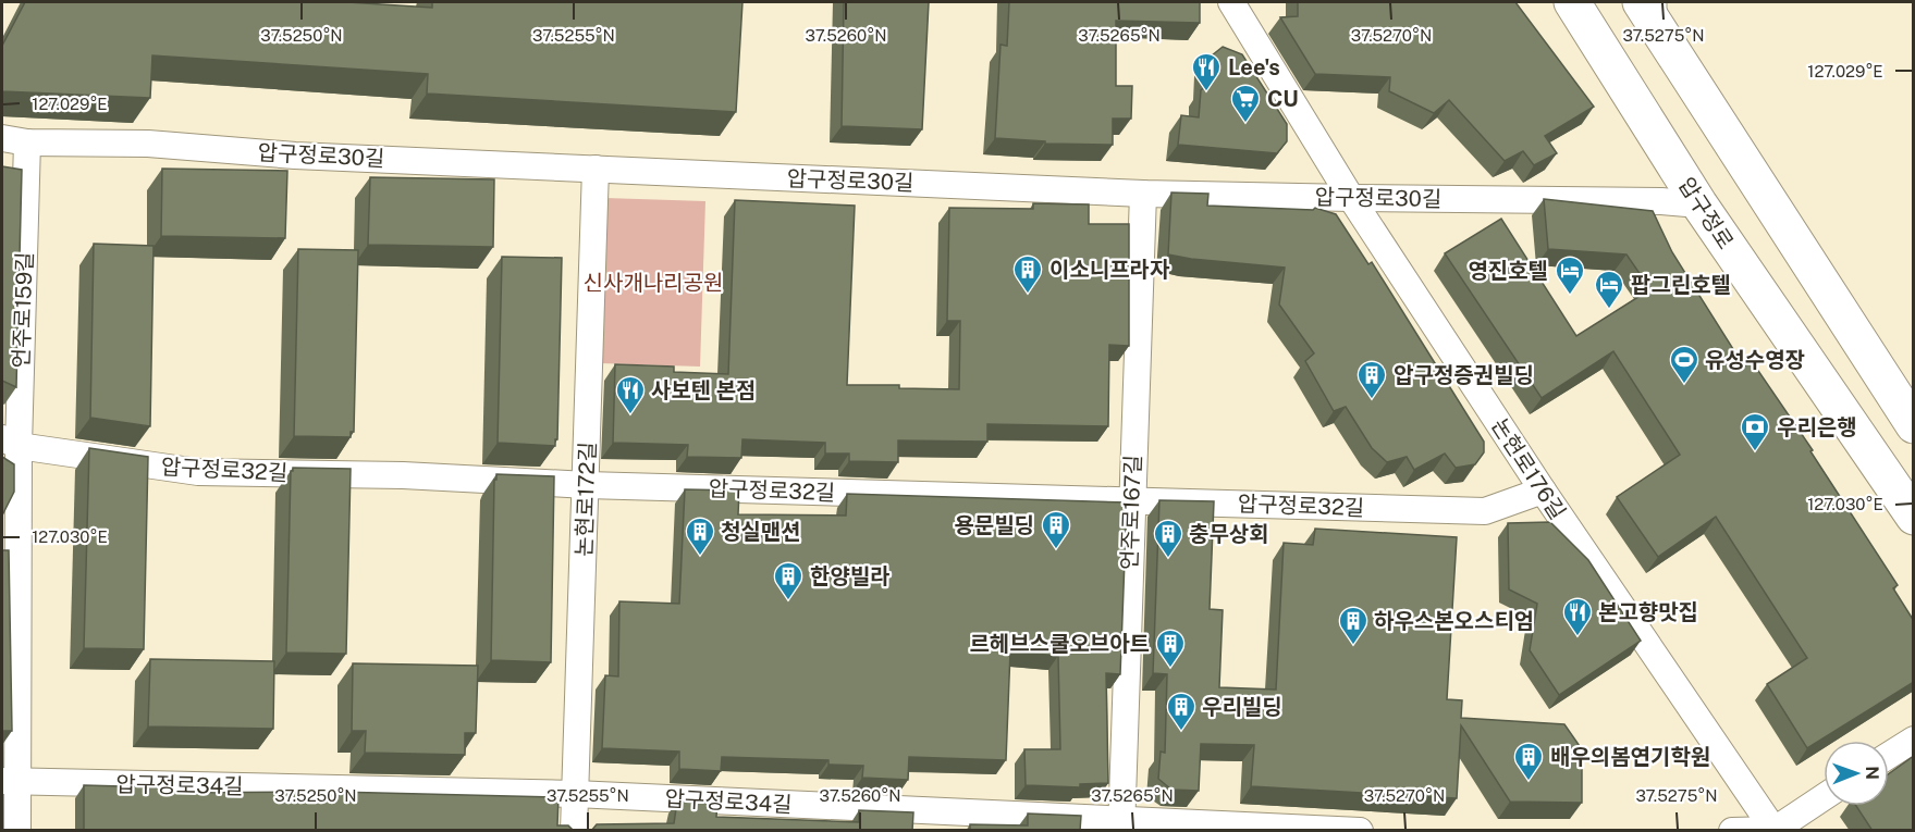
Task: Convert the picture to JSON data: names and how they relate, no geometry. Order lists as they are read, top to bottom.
{
  "streets": {
    "main road": ["압구정로"],
    "street": [
      "압구정로30길",
      "언주로159길",
      "논현로176길",
      "압구정로32길",
      "논현로172길",
      "언주로167길",
      "압구정로34길"
    ]
  },
  "crossings": [
    ["압구정로30길", "압구정로"],
    ["압구정로30길", "언주로159길"],
    ["압구정로30길", "논현로176길"],
    ["압구정로30길", "논현로172길"],
    ["압구정로30길", "언주로167길"],
    ["언주로159길", "압구정로32길"],
    ["언주로159길", "압구정로34길"],
    ["논현로176길", "압구정로32길"],
    ["압구정로32길", "논현로172길"],
    ["압구정로32길", "언주로167길"],
    ["논현로172길", "압구정로34길"],
    ["언주로167길", "압구정로34길"]
  ],
  "parks": ["신사개나리공원"],
  "places": {
    "restaurant": ["Lee's", "사보텐 본점", "본고향맛집"],
    "supermarket": ["CU"],
    "building": [
      "이소니프라자",
      "압구정증권빌딩",
      "용문빌딩",
      "청실맨션",
      "충무상회",
      "한양빌라",
      "하우스본오스티엄",
      "르헤브스쿨오브아트",
      "우리빌딩",
      "배우의봄연기학원"
    ],
    "hotel": ["영진호텔", "팝그린호텔"],
    "sports": ["유성수영장"],
    "bank": ["우리은행"]
  },
  "north": "right",
  "coordinates": [
    "37.5250°N",
    "37.5255°N",
    "37.5260°N",
    "37.5265°N",
    "37.5270°N",
    "37.5275°N",
    "127.029°E",
    "127.030°E"
  ]
}
